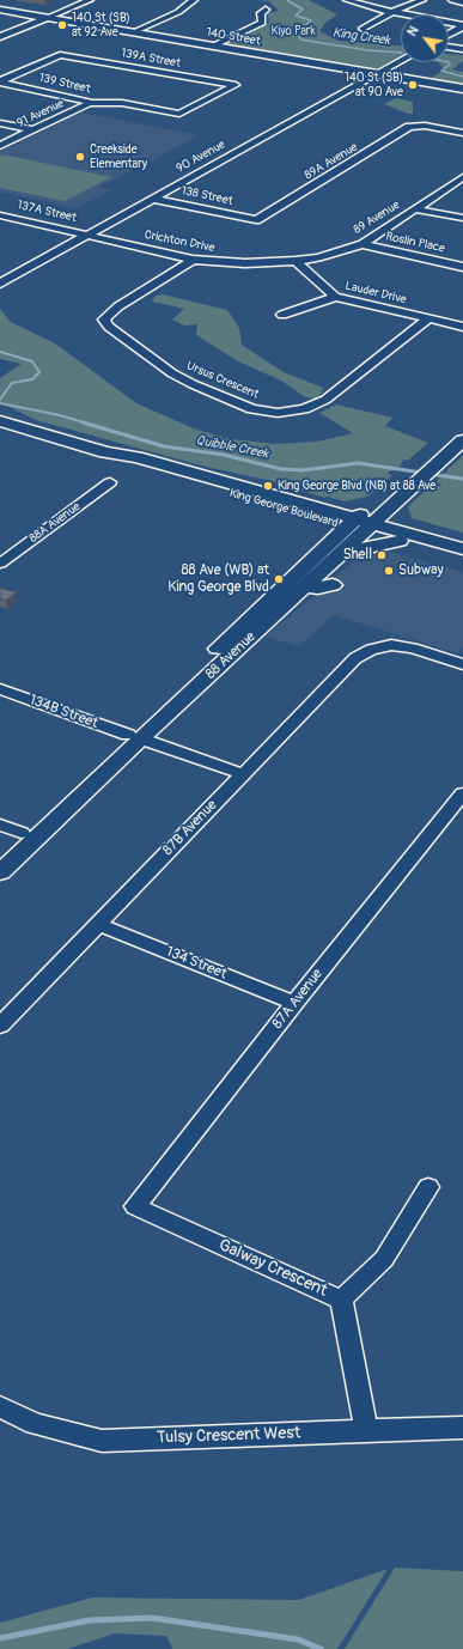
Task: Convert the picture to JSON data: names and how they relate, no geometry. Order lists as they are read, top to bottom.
{
  "streets": {
    "main road": ["140 Street", "King George Boulevard", "88 Avenue"],
    "street": [
      "139A Street",
      "139 Street",
      "91 Avenue",
      "90 Avenue",
      "89A Avenue",
      "138 Street",
      "137A Street",
      "89 Avenue",
      "Crichton Drive",
      "Roslin Place",
      "Lauder Drive",
      "Ursus Crescent",
      "88A Avenue",
      "134B Street",
      "87B Avenue",
      "134 Street",
      "87A Avenue",
      "Galway Crescent",
      "Tulsy Crescent West"
    ]
  },
  "crossings": [
    ["140 Street", "90 Avenue"],
    ["139A Street", "139 Street"],
    ["139 Street", "91 Avenue"],
    ["90 Avenue", "138 Street"],
    ["90 Avenue", "137A Street"],
    ["90 Avenue", "Crichton Drive"],
    ["89A Avenue", "138 Street"],
    ["137A Street", "Crichton Drive"],
    ["89 Avenue", "Crichton Drive"],
    ["89 Avenue", "Roslin Place"],
    ["89 Avenue", "Lauder Drive"],
    ["Crichton Drive", "Lauder Drive"],
    ["Crichton Drive", "Ursus Crescent"],
    ["Lauder Drive", "Ursus Crescent"],
    ["King George Boulevard", "88 Avenue"],
    ["88 Avenue", "134B Street"],
    ["134B Street", "87B Avenue"],
    ["87B Avenue", "134 Street"],
    ["134 Street", "87A Avenue"],
    ["87A Avenue", "Galway Crescent"],
    ["Galway Crescent", "Tulsy Crescent West"]
  ],
  "water": ["King Creek", "Quibble Creek"],
  "parks": ["Kiyo Park"],
  "places": [
    "140 St (SB) at 92 Ave",
    "140 St (SB) at 90 Ave",
    "Creekside Elementary",
    "King George Blvd (NB) at 88 Ave",
    "Shell",
    "Subway",
    "88 Ave (WB) at King George Blvd"
  ],
  "north": "top left"
}
